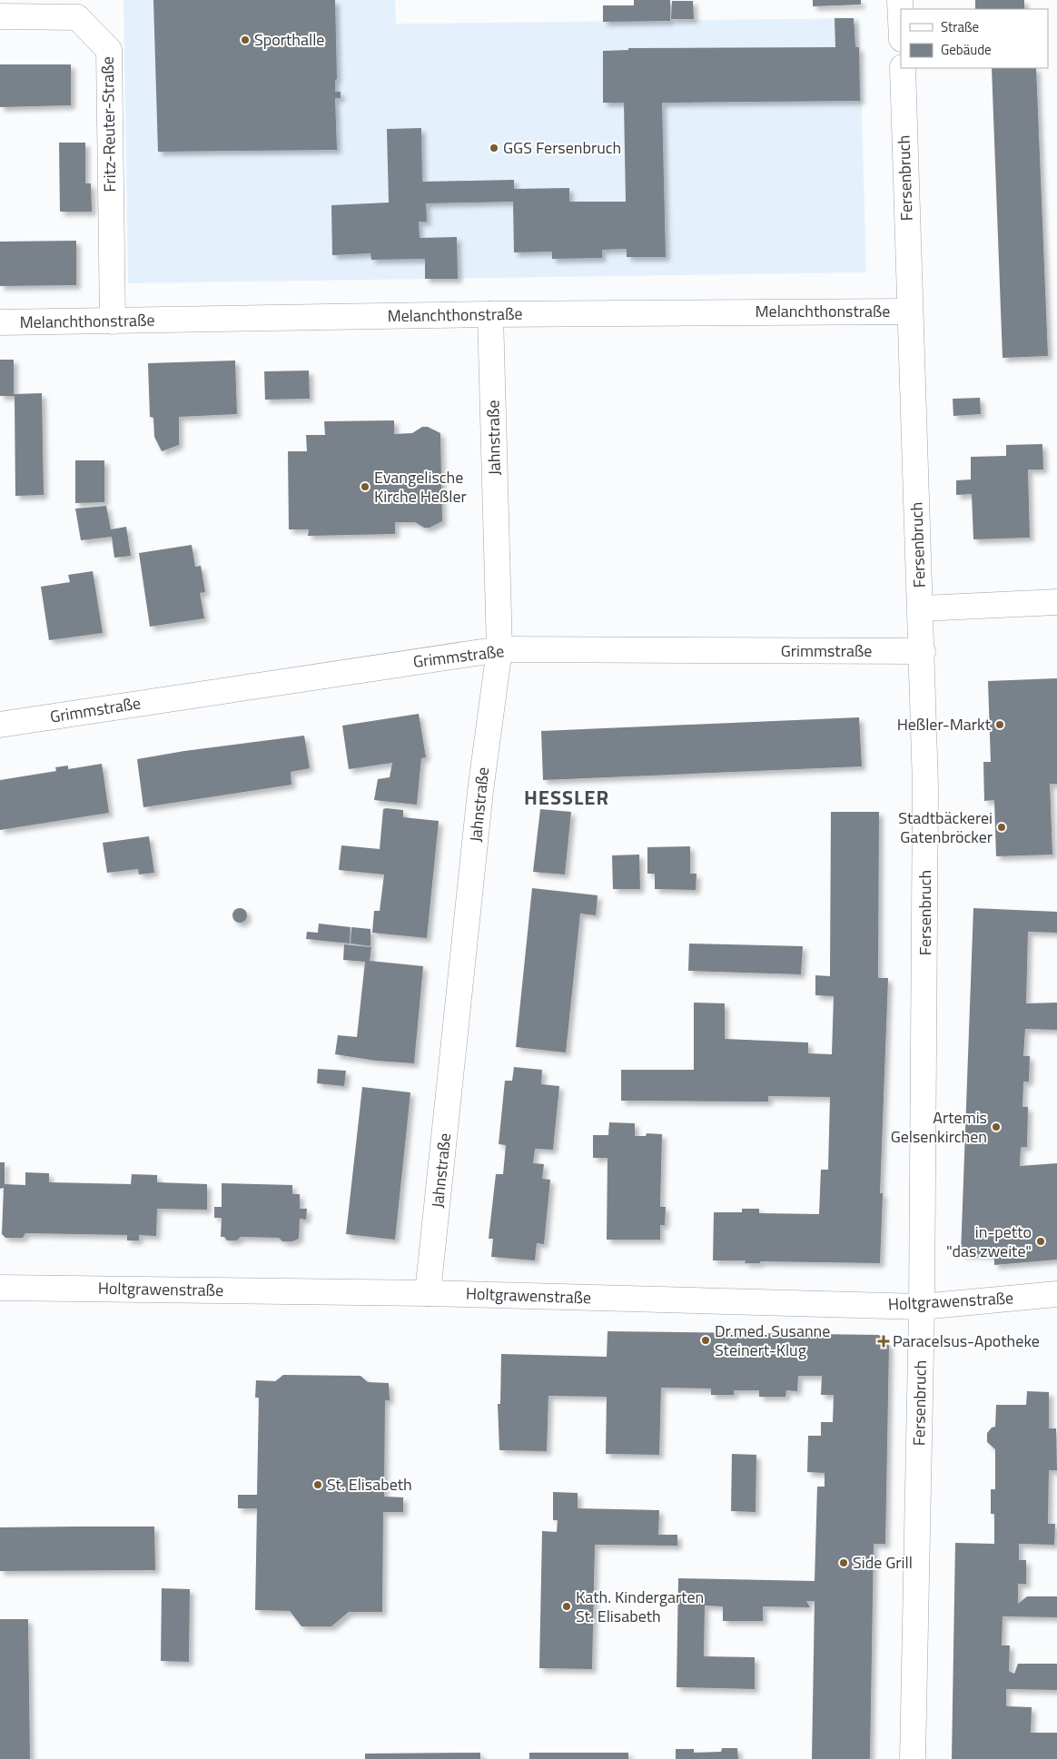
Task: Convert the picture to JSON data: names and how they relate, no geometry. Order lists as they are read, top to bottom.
{
  "streets": {
    "street": [
      "Fritz-Reuter-Straße",
      "Fersenbruch",
      "Melanchthonstraße",
      "Jahnstraße",
      "Grimmstraße",
      "Holtgrawenstraße"
    ]
  },
  "crossings": [
    ["Fritz-Reuter-Straße", "Melanchthonstraße"],
    ["Fersenbruch", "Melanchthonstraße"],
    ["Fersenbruch", "Grimmstraße"],
    ["Fersenbruch", "Holtgrawenstraße"],
    ["Melanchthonstraße", "Jahnstraße"],
    ["Jahnstraße", "Grimmstraße"],
    ["Jahnstraße", "Holtgrawenstraße"]
  ],
  "districts": ["HESSLER"],
  "places": {
    "other": [
      "Sporthalle",
      "GGS Fersenbruch",
      "Evangelische Kirche Heßler",
      "Heßler-Markt",
      "Stadtbäckerei Gatenbröcker",
      "Artemis Gelsenkirchen",
      "in-petto \"das zweite\"",
      "Dr.med. Susanne Steinert-Klug",
      "St. Elisabeth",
      "Side Grill",
      "Kath. Kindergarten St. Elisabeth"
    ],
    "health": ["Paracelsus-Apotheke"]
  },
  "legend": ["Straße", "Gebäude"]
}
